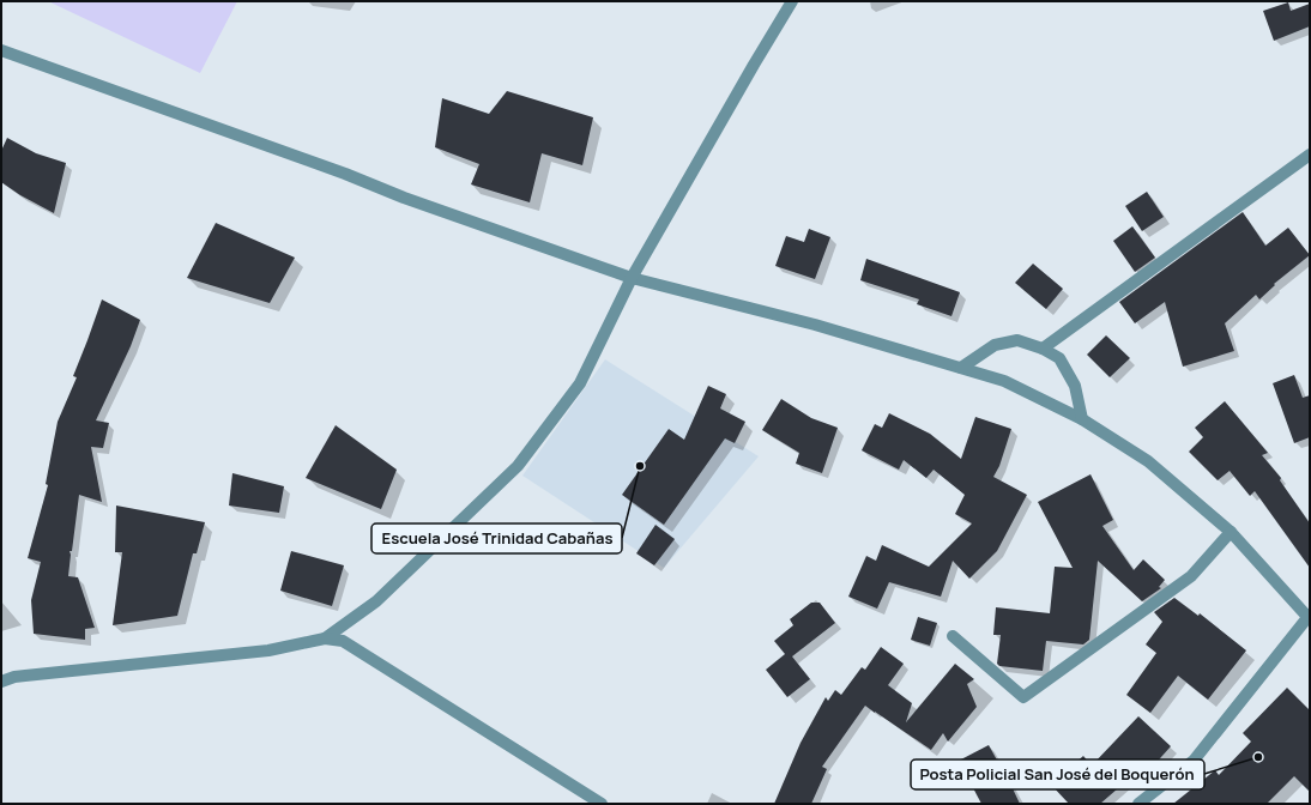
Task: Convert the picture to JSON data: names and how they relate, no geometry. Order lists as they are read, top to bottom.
{
  "places": ["Escuela José Trinidad Cabañas", "Posta Policial San José del Boquerón"]
}
